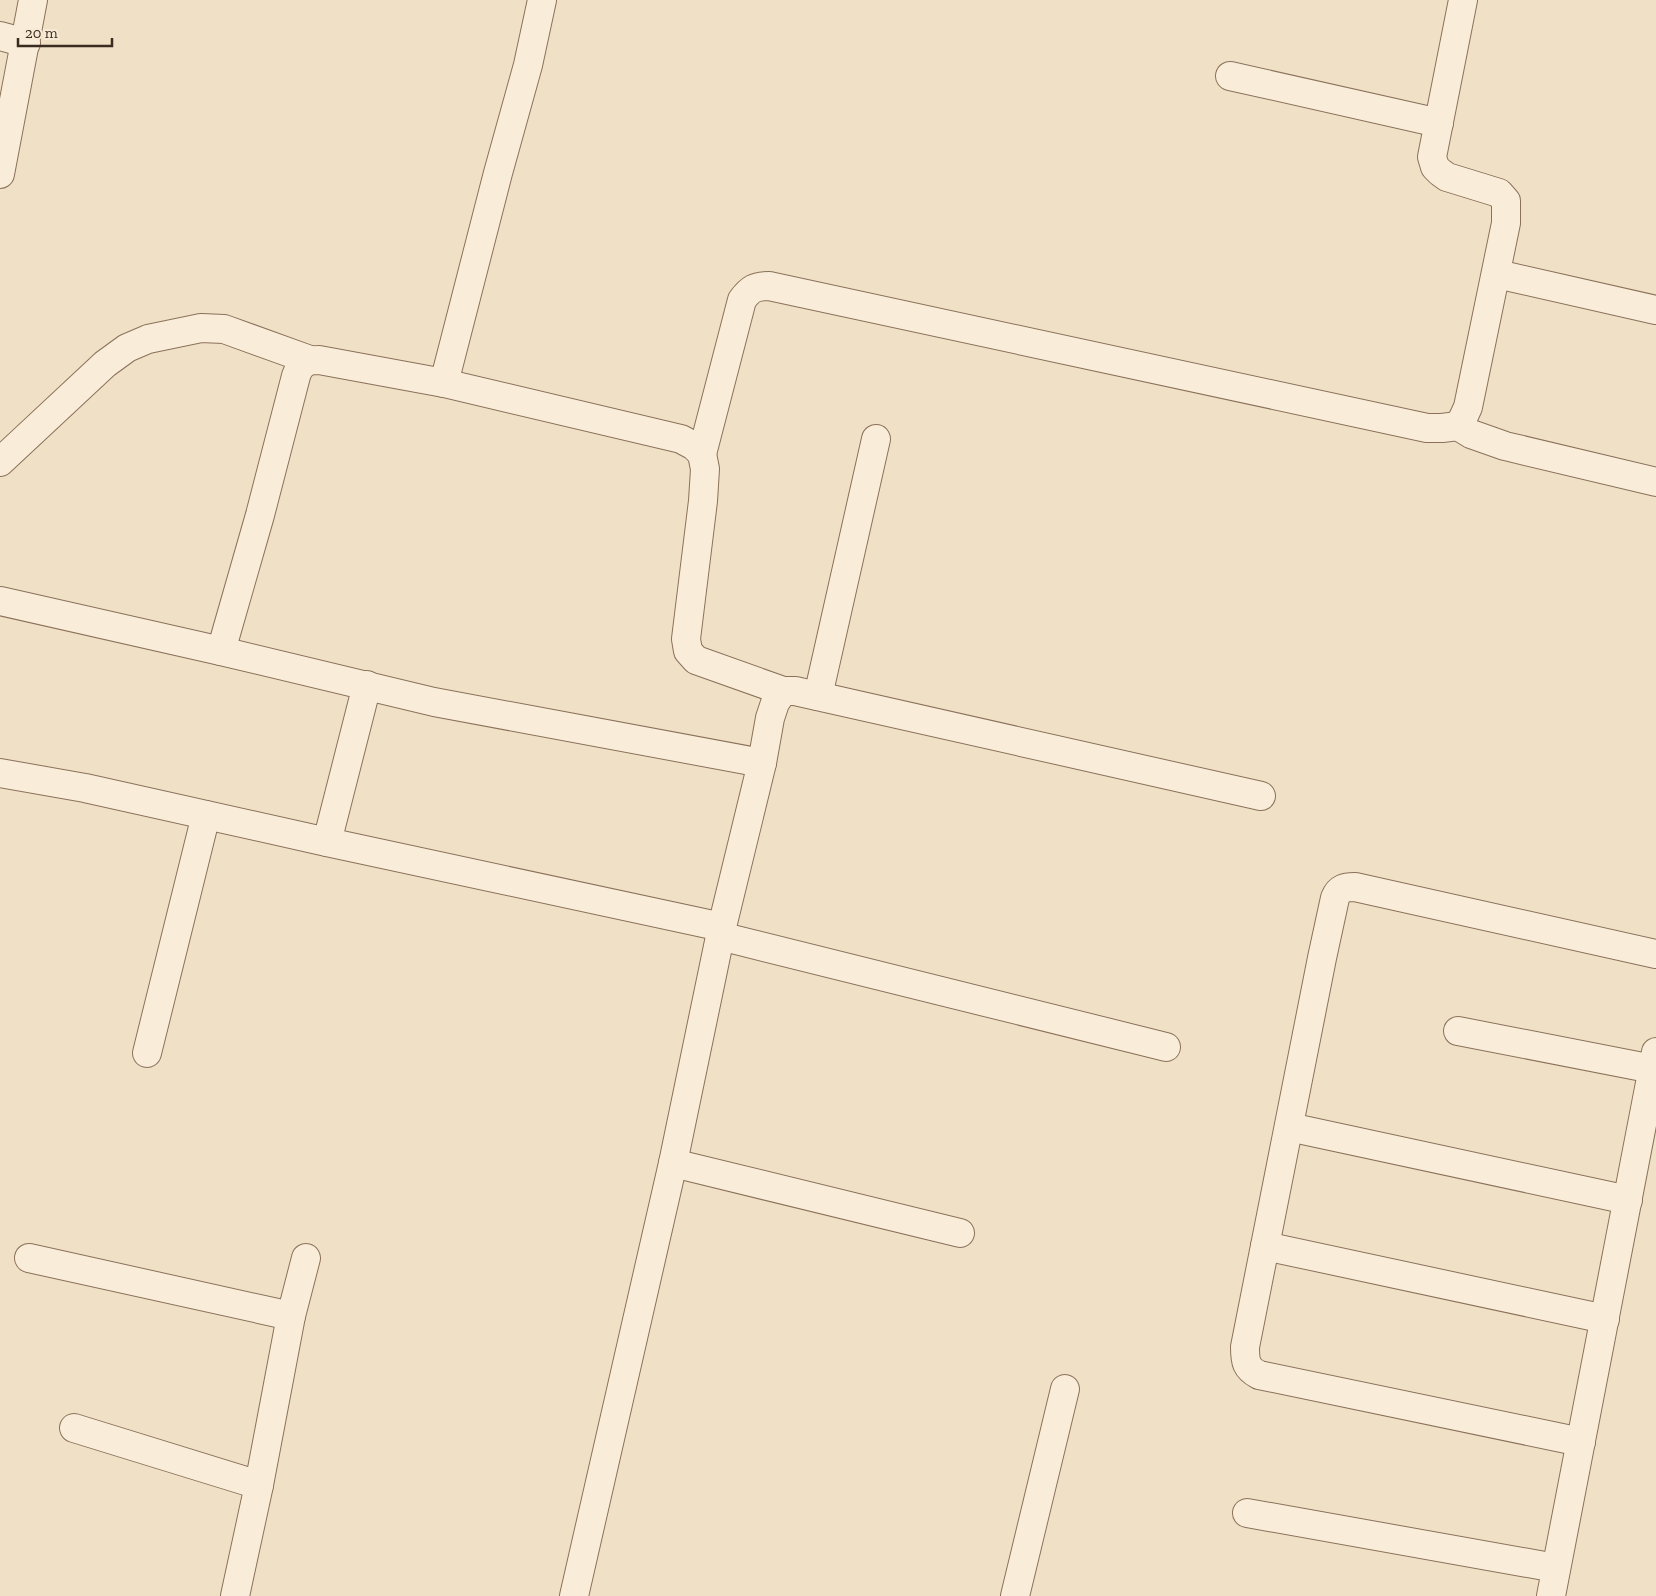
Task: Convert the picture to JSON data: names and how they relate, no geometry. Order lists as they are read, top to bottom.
{
  "scale_bar": "20 m"
}
